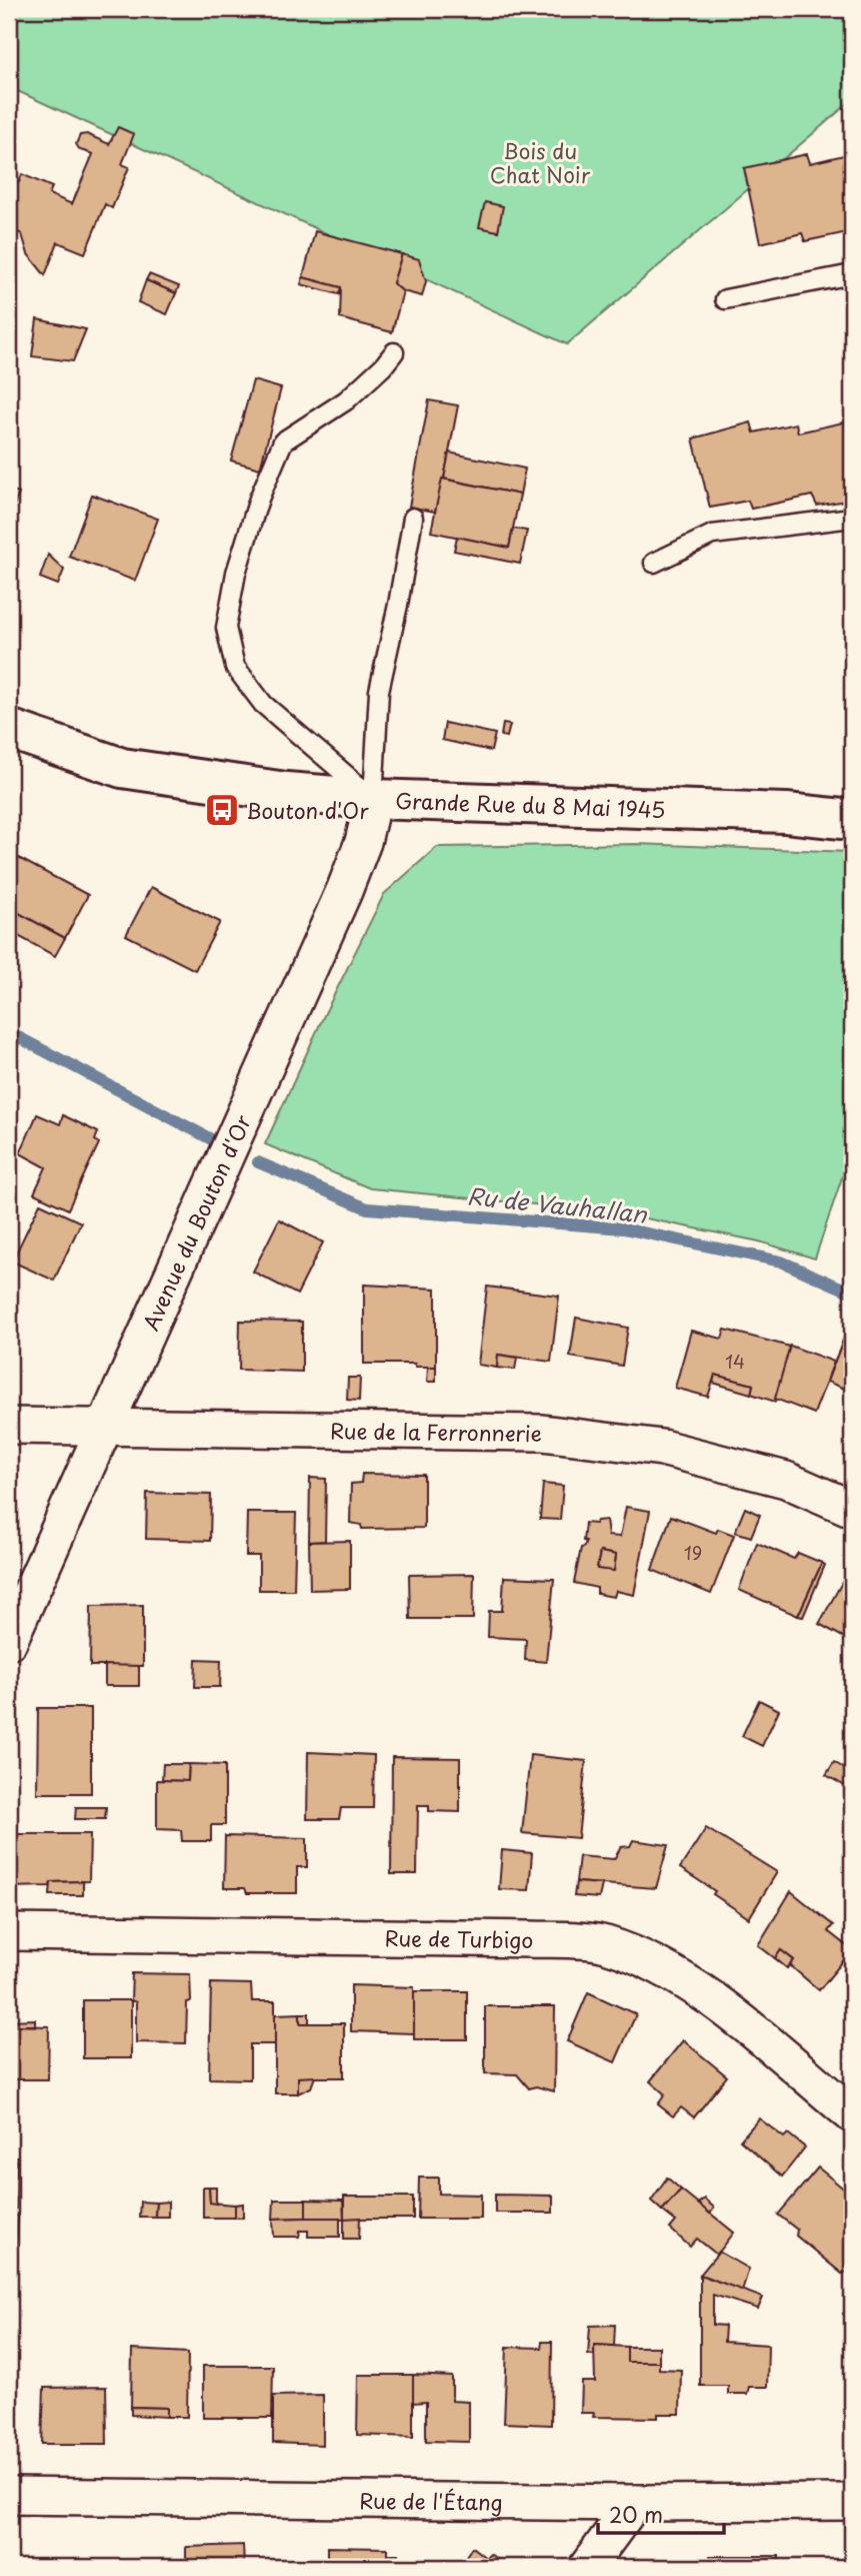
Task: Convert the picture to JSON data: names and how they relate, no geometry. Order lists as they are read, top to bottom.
{
  "streets": {
    "main road": ["Grande Rue du 8 Mai 1945"],
    "street": [
      "Avenue du Bouton d'Or",
      "Rue de la Ferronnerie",
      "Rue de Turbigo",
      "Rue de l'Étang"
    ]
  },
  "crossings": [
    ["Grande Rue du 8 Mai 1945", "Avenue du Bouton d'Or"],
    ["Avenue du Bouton d'Or", "Rue de la Ferronnerie"]
  ],
  "water": ["Ru de Vauhallan"],
  "parks": ["Bois du Chat Noir"],
  "places": {
    "bus stop": ["Bouton d'Or"]
  },
  "house_numbers": ["14", "19"],
  "scale_bar": "20 m"
}
